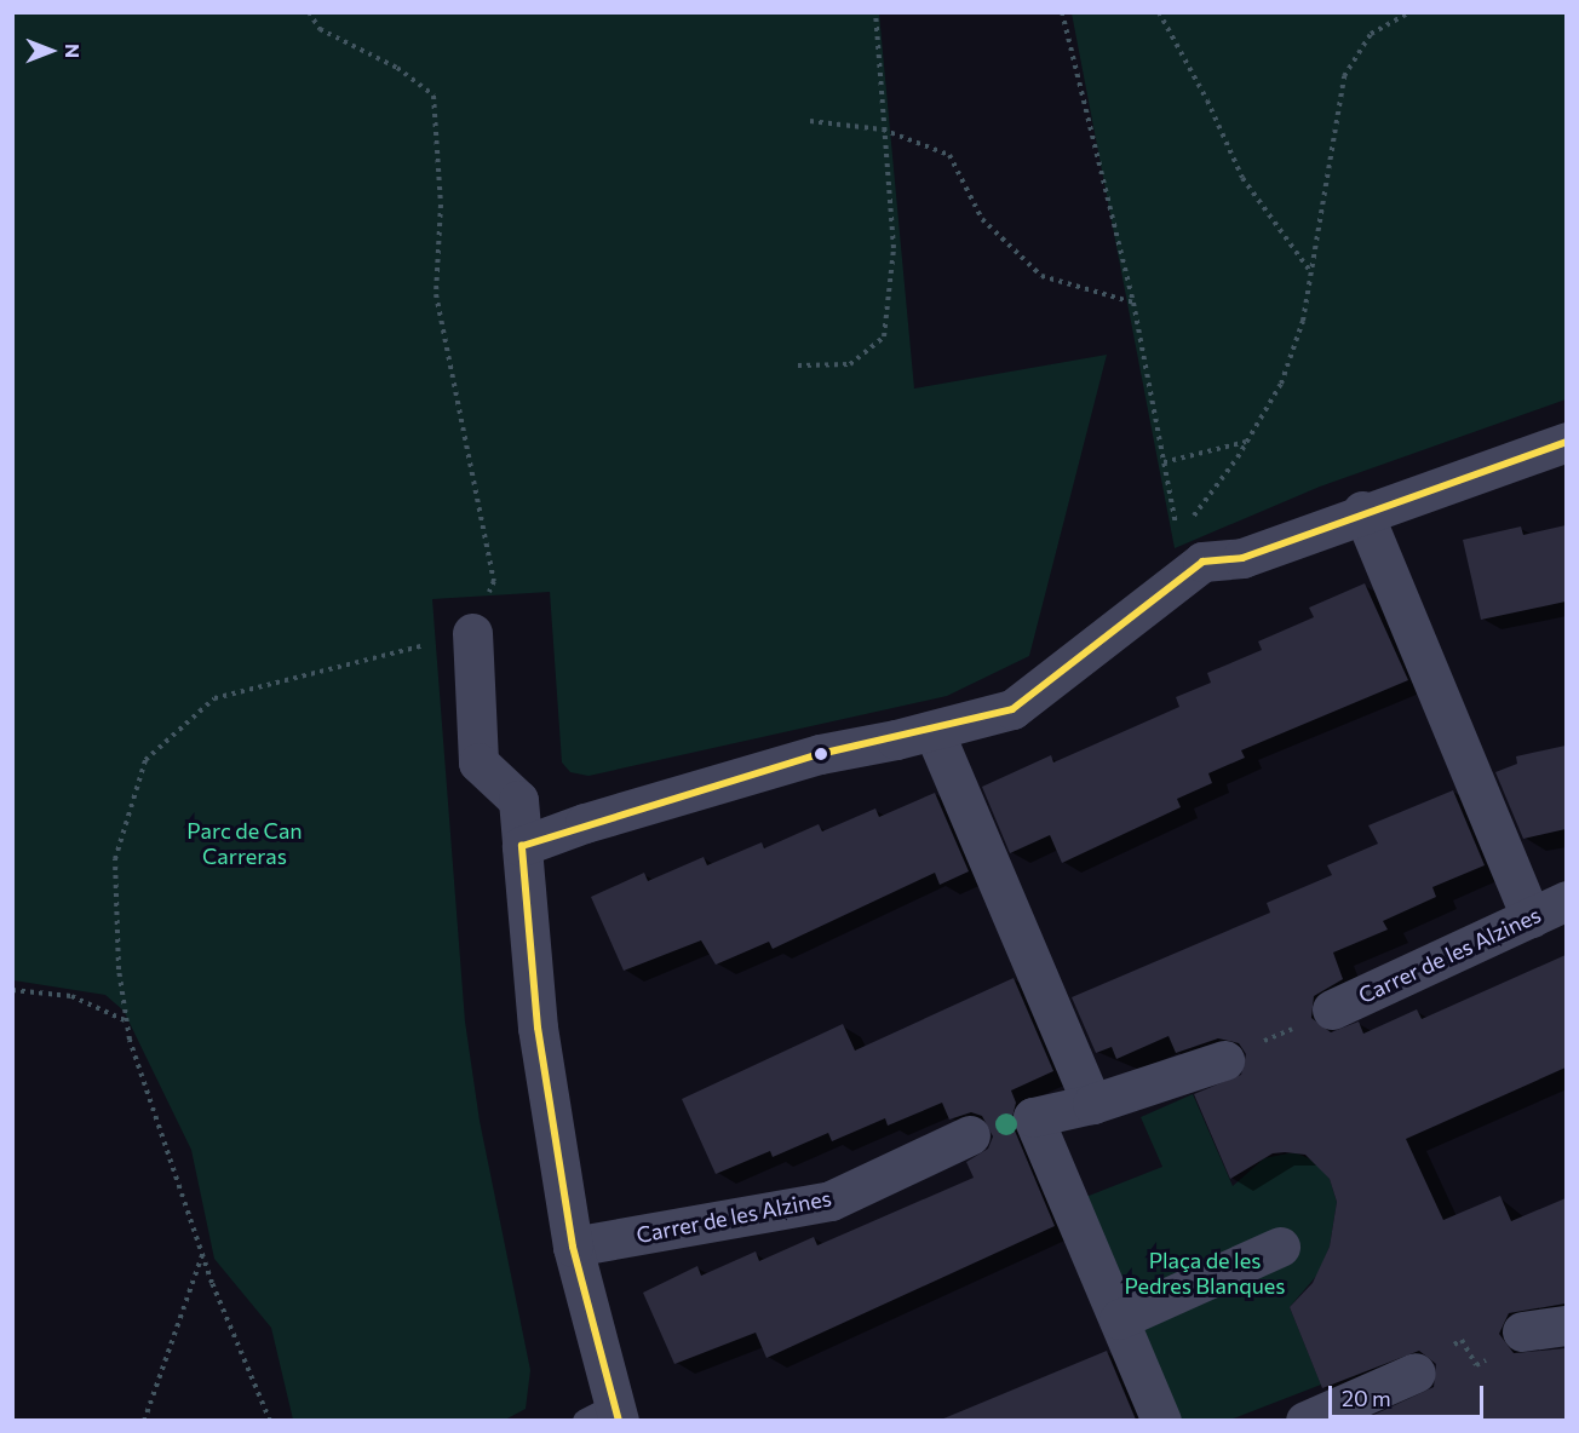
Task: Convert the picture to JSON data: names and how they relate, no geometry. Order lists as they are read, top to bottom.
{
  "streets": {
    "street": ["Carrer de les Alzines"]
  },
  "parks": ["Parc de Can Carreras", "Plaça de les Pedres Blanques"],
  "scale_bar": "20 m",
  "north": "right"
}
